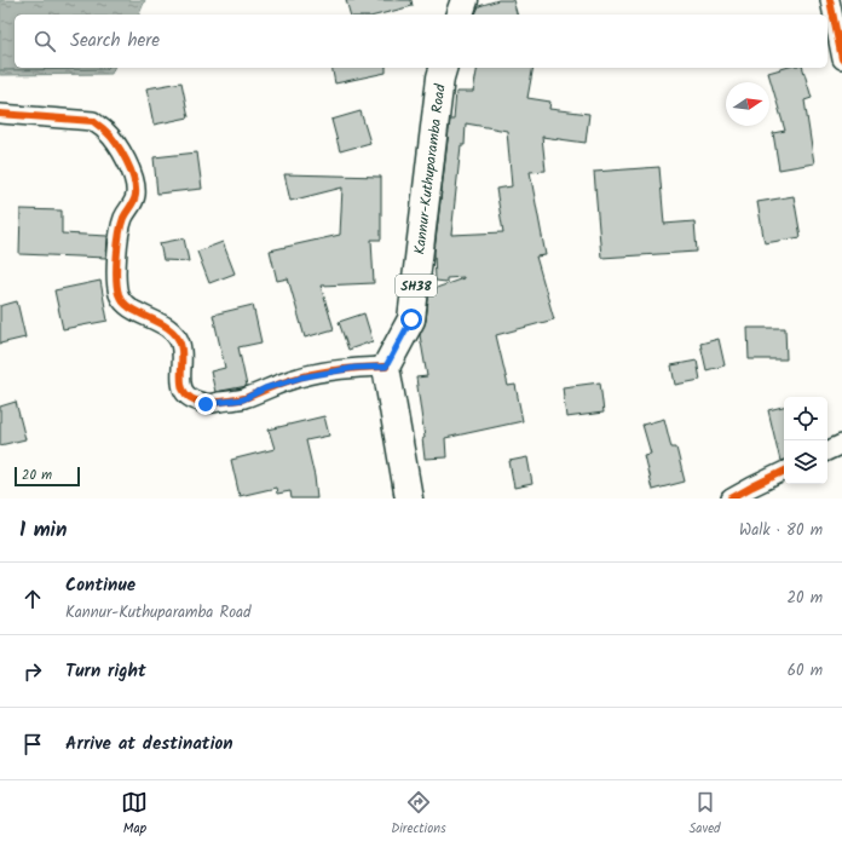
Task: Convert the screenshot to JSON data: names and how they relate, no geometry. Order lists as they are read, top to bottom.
{
  "streets": {
    "main road": ["Kannur-Kuthuparamba Road", "SH38"]
  },
  "scale_bar": "20 m",
  "north": "right",
  "page": {
    "search": "Search here",
    "scale": "20 m",
    "heading": ["1 min", "Walk · 80 m"],
    "list": [
      ["Continue", "Kannur-Kuthuparamba Road", "20 m"],
      ["Turn right", "60 m"],
      "Arrive at destination"
    ],
    "nav": ["Map", "Directions", "Saved"]
  }
}
